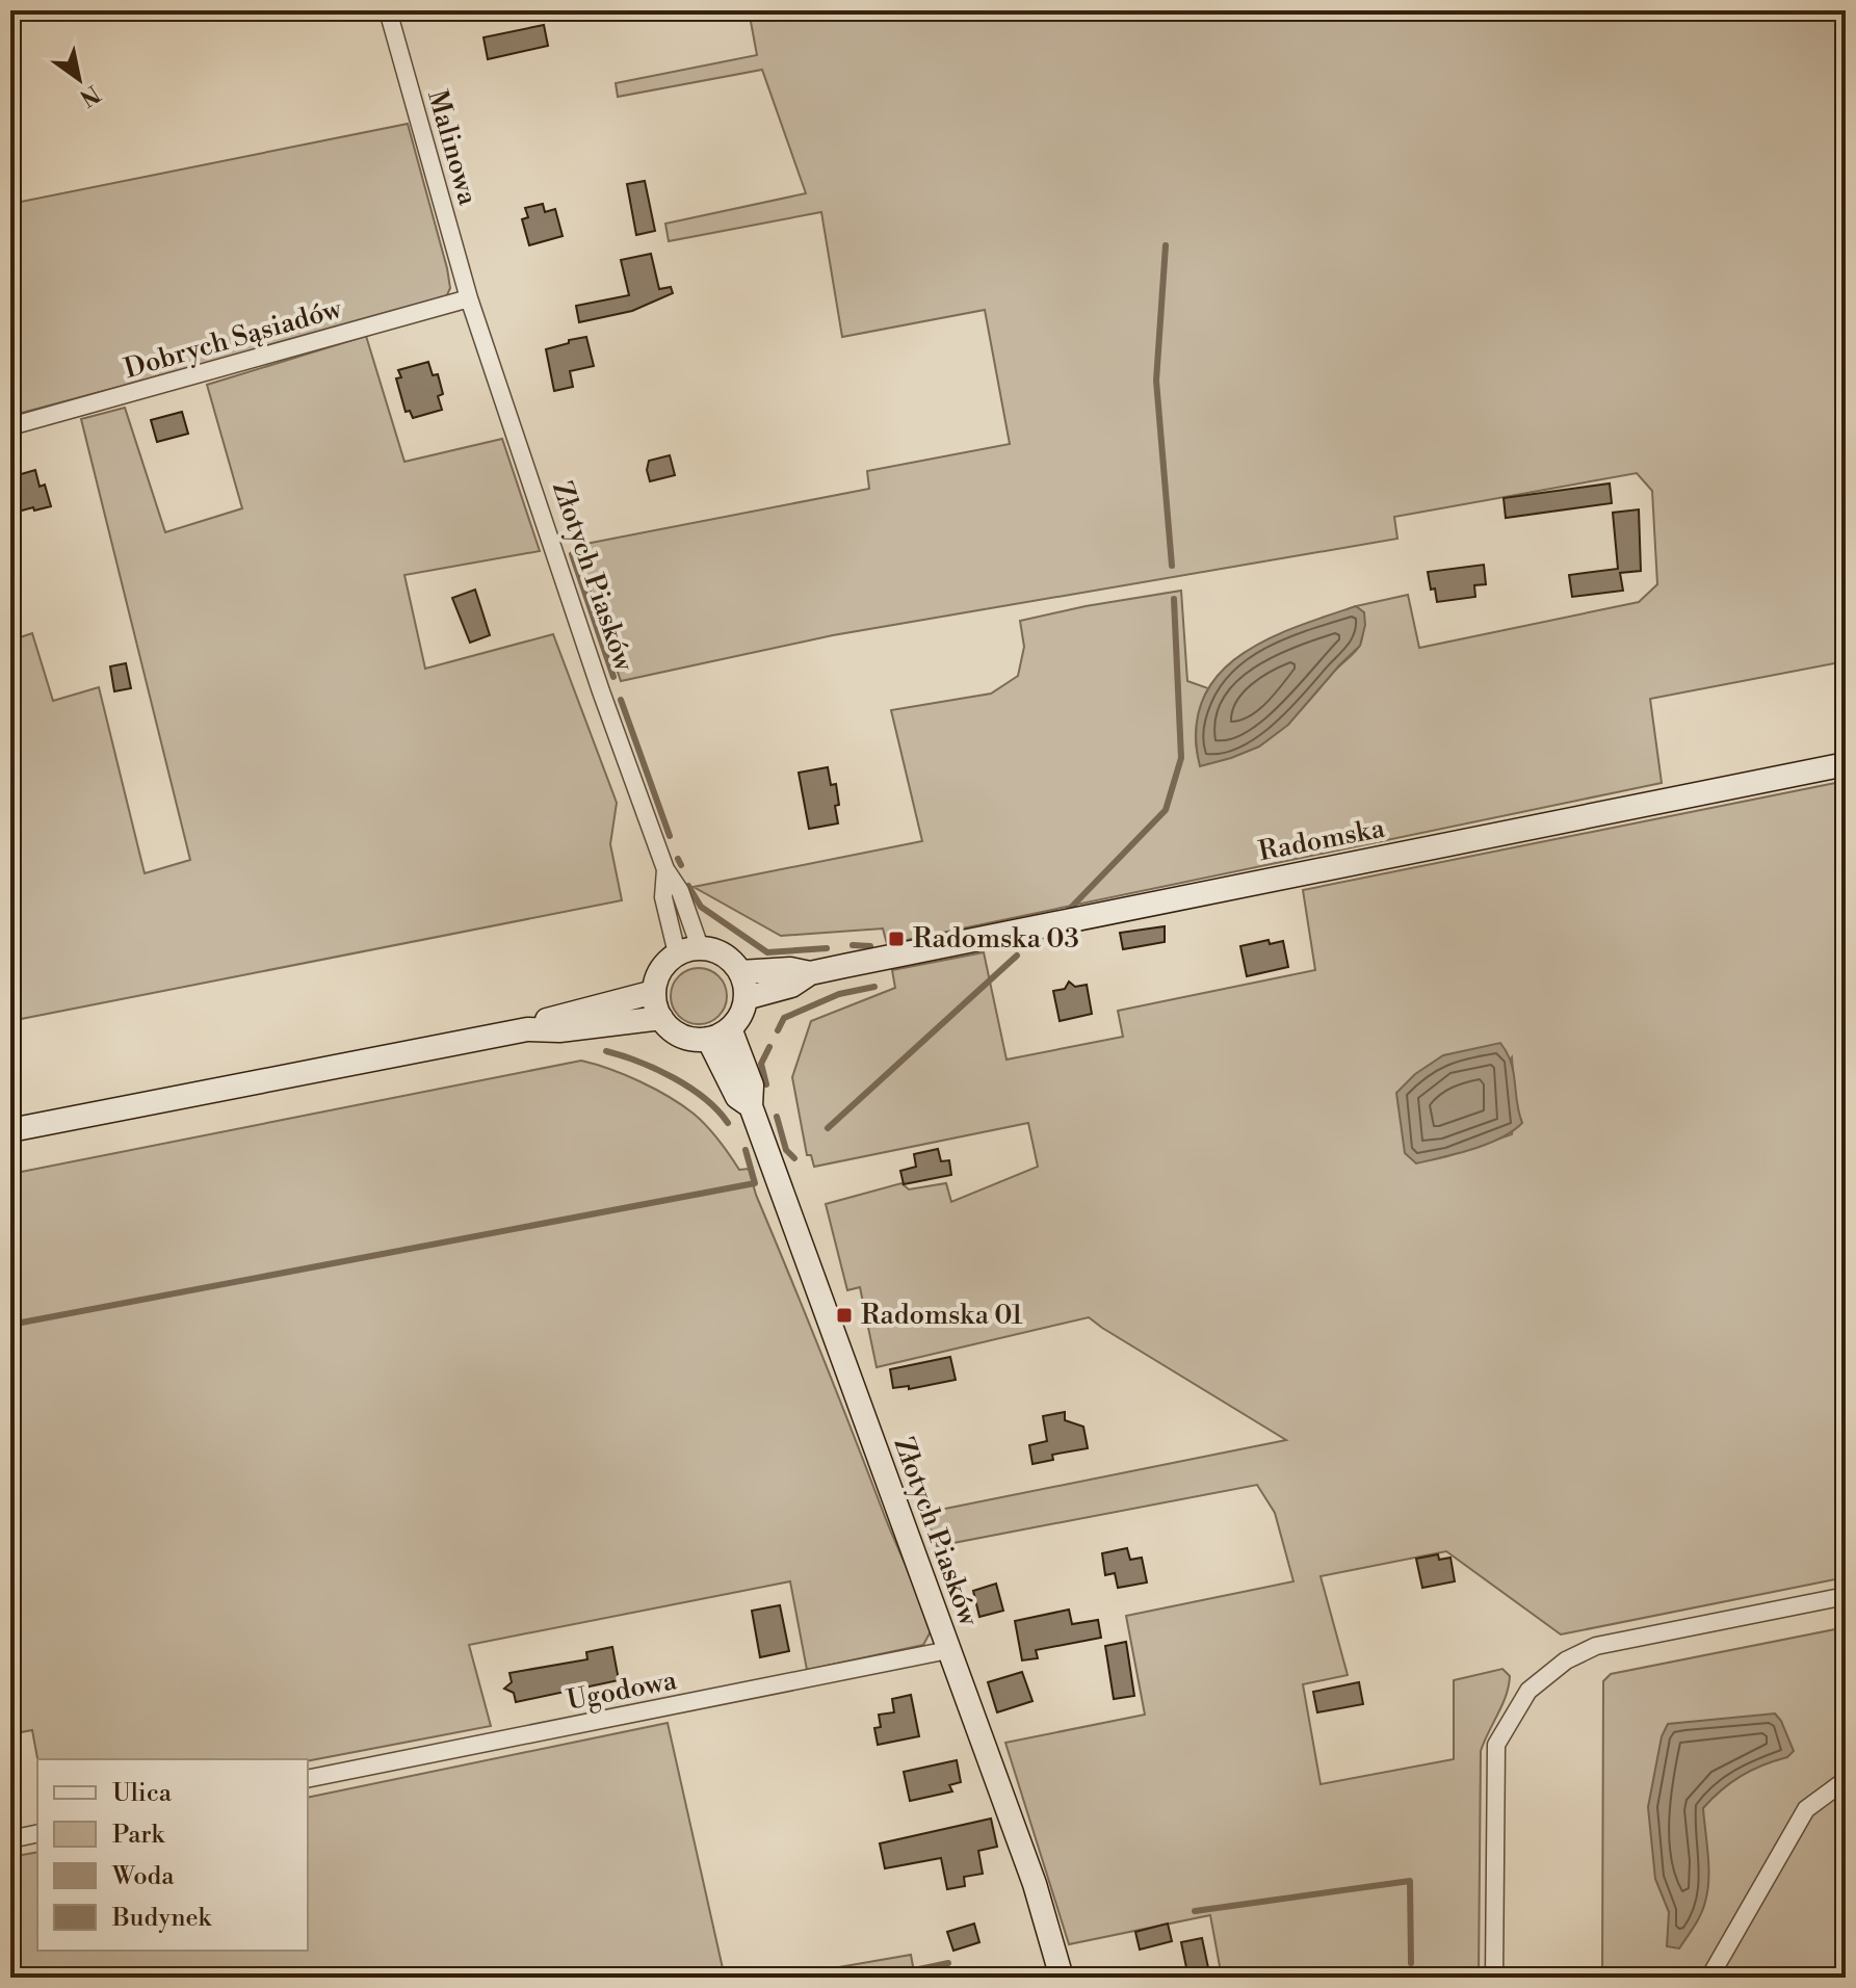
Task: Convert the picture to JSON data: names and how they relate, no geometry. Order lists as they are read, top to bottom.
{
  "streets": {
    "street": [
      "Malinowa",
      "Dobrych Sąsiadów",
      "Złotych Piasków",
      "Radomska",
      "Ugodowa"
    ]
  },
  "crossings": [
    ["Malinowa", "Dobrych Sąsiadów"],
    ["Malinowa", "Złotych Piasków"],
    ["Dobrych Sąsiadów", "Złotych Piasków"],
    ["Złotych Piasków", "Radomska"],
    ["Złotych Piasków", "Ugodowa"]
  ],
  "places": {
    "transit": ["Radomska 03", "Radomska 01"]
  },
  "legend": [
    "Ulica",
    "Park",
    "Woda",
    "Budynek"
  ],
  "north": "bottom right"
}
